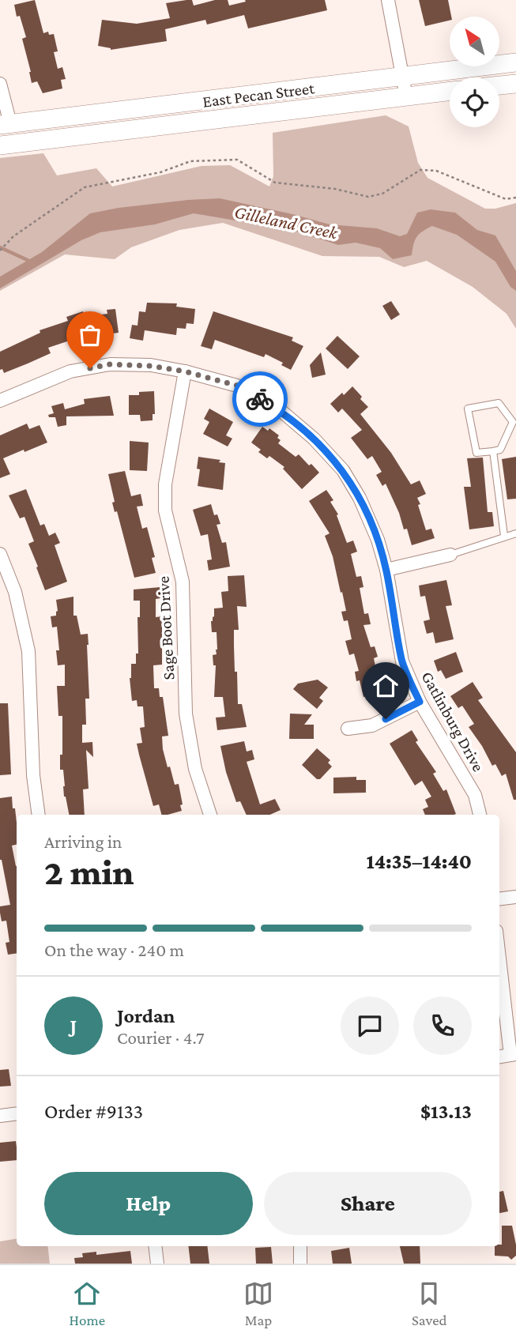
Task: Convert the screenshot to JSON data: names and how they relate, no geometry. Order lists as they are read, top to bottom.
{
  "streets": {
    "main road": ["East Pecan Street"],
    "street": ["Sage Boot Drive", "Gatlinburg Drive"]
  },
  "crossings": [
    ["Sage Boot Drive", "Gatlinburg Drive"]
  ],
  "water": ["Gilleland Creek"],
  "north": "top left",
  "page": {
    "heading": ["2 min", "Arriving in", "14:35–14:40"],
    "panel": [
      "Jordan",
      "Courier · 4.7",
      "Order #9133",
      "$13.13"
    ],
    "bar": "On the way · 240 m",
    "round": "J",
    "buttons": ["Help", "Share"],
    "tabs": ["Home", "Map", "Saved"]
  }
}
